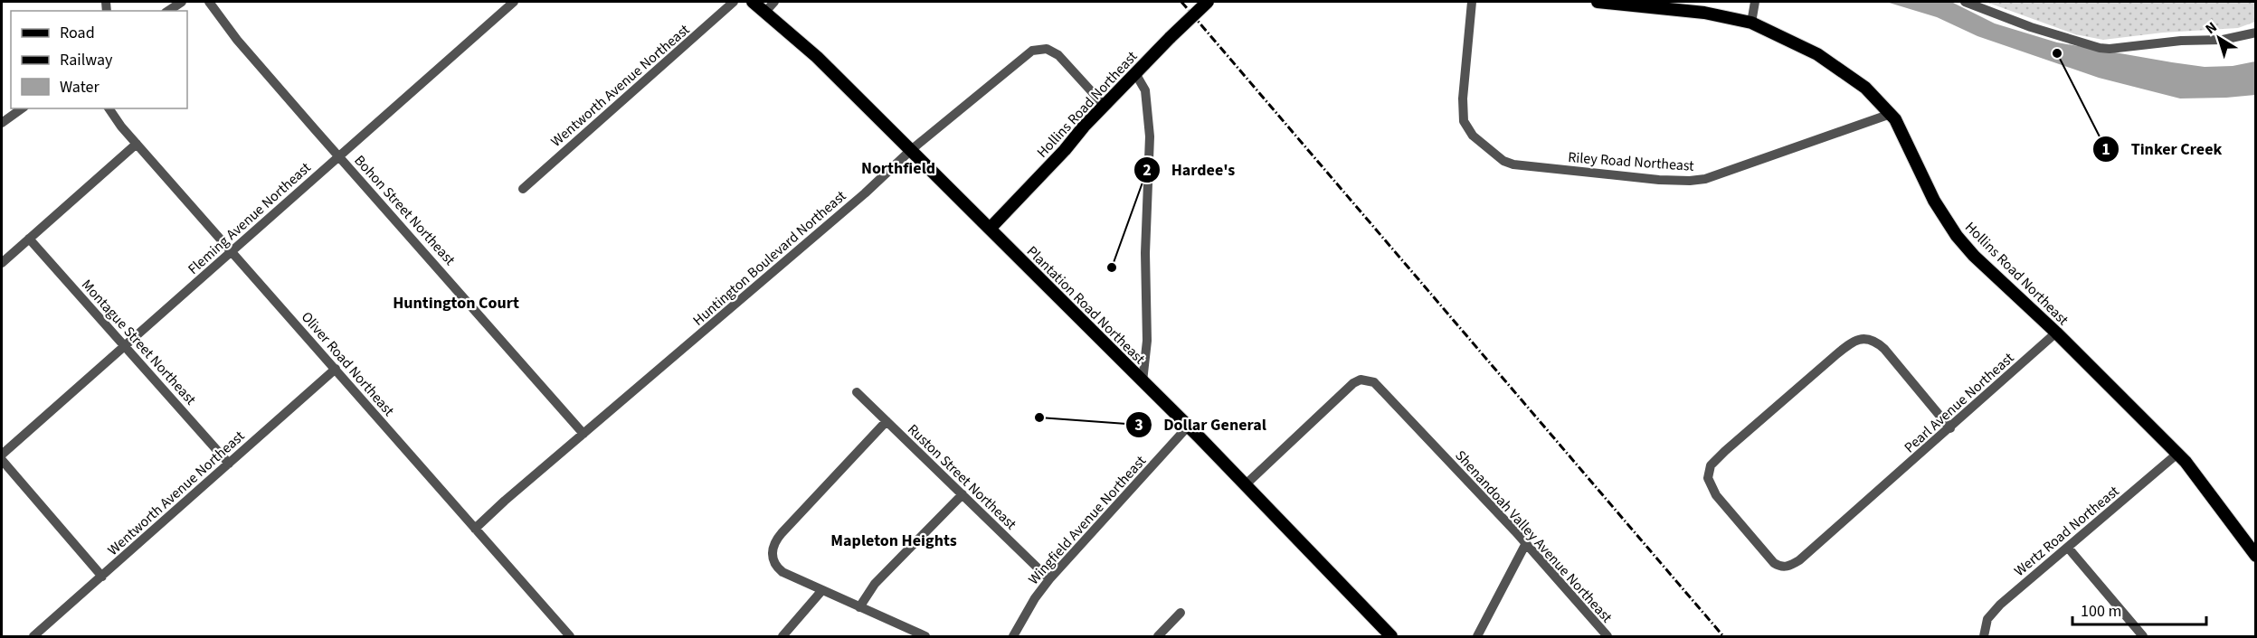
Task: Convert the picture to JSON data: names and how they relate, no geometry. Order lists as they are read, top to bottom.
{
  "streets": {
    "main road": ["Hollins Road Northeast", "Plantation Road Northeast"],
    "street": [
      "Wentworth Avenue Northeast",
      "Riley Road Northeast",
      "Bohon Street Northeast",
      "Fleming Avenue Northeast",
      "Huntington Boulevard Northeast",
      "Montague Street Northeast",
      "Oliver Road Northeast",
      "Pearl Avenue Northeast",
      "Ruston Street Northeast",
      "Wingfield Avenue Northeast",
      "Wertz Road Northeast",
      "Shenandoah Valley Avenue Northeast"
    ]
  },
  "crossings": [
    ["Wentworth Avenue Northeast", "Montague Street Northeast"],
    ["Wentworth Avenue Northeast", "Oliver Road Northeast"],
    ["Hollins Road Northeast", "Riley Road Northeast"],
    ["Hollins Road Northeast", "Huntington Boulevard Northeast"],
    ["Hollins Road Northeast", "Plantation Road Northeast"],
    ["Hollins Road Northeast", "Pearl Avenue Northeast"],
    ["Hollins Road Northeast", "Wertz Road Northeast"],
    ["Bohon Street Northeast", "Fleming Avenue Northeast"],
    ["Bohon Street Northeast", "Huntington Boulevard Northeast"],
    ["Fleming Avenue Northeast", "Montague Street Northeast"],
    ["Fleming Avenue Northeast", "Oliver Road Northeast"],
    ["Huntington Boulevard Northeast", "Plantation Road Northeast"],
    ["Huntington Boulevard Northeast", "Oliver Road Northeast"],
    ["Plantation Road Northeast", "Wingfield Avenue Northeast"],
    ["Plantation Road Northeast", "Shenandoah Valley Avenue Northeast"],
    ["Ruston Street Northeast", "Wingfield Avenue Northeast"]
  ],
  "districts": ["Northfield", "Huntington Court", "Mapleton Heights"],
  "places": ["Tinker Creek", "Hardee's", "Dollar General"],
  "legend": ["Road", "Railway", "Water"],
  "scale_bar": "100 m",
  "north": "top left"
}
